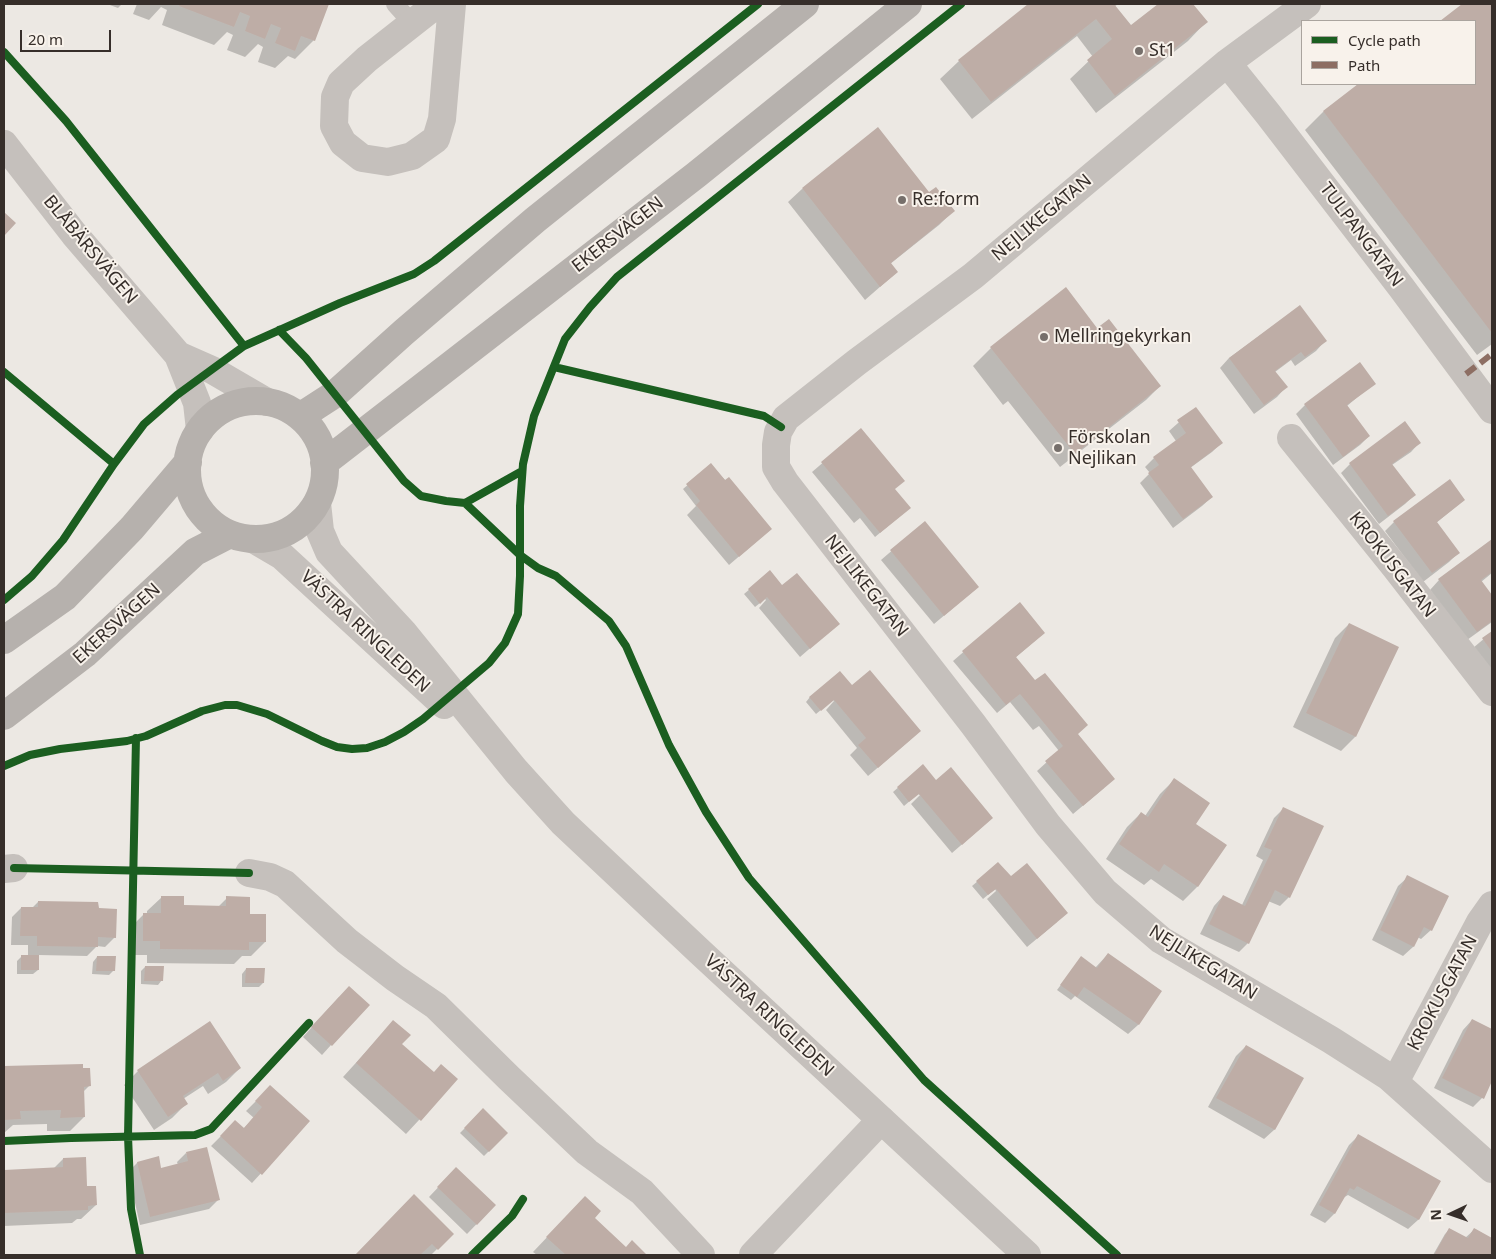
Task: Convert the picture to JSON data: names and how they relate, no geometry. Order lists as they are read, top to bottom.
{
  "streets": {
    "main road": ["EKERSVÄGEN"],
    "street": [
      "NEJLIKEGATAN",
      "TULPANGATAN",
      "BLÅBÄRSVÄGEN",
      "KROKUSGATAN",
      "VÄSTRA RINGLEDEN"
    ]
  },
  "crossings": [
    ["NEJLIKEGATAN", "TULPANGATAN"],
    ["NEJLIKEGATAN", "KROKUSGATAN"],
    ["EKERSVÄGEN", "BLÅBÄRSVÄGEN"],
    ["EKERSVÄGEN", "VÄSTRA RINGLEDEN"],
    ["BLÅBÄRSVÄGEN", "VÄSTRA RINGLEDEN"]
  ],
  "places": [
    "St1",
    "Re:form",
    "Mellringekyrkan",
    "Förskolan Nejlikan"
  ],
  "legend": ["Cycle path", "Path"],
  "scale_bar": "20 m",
  "north": "left"
}
